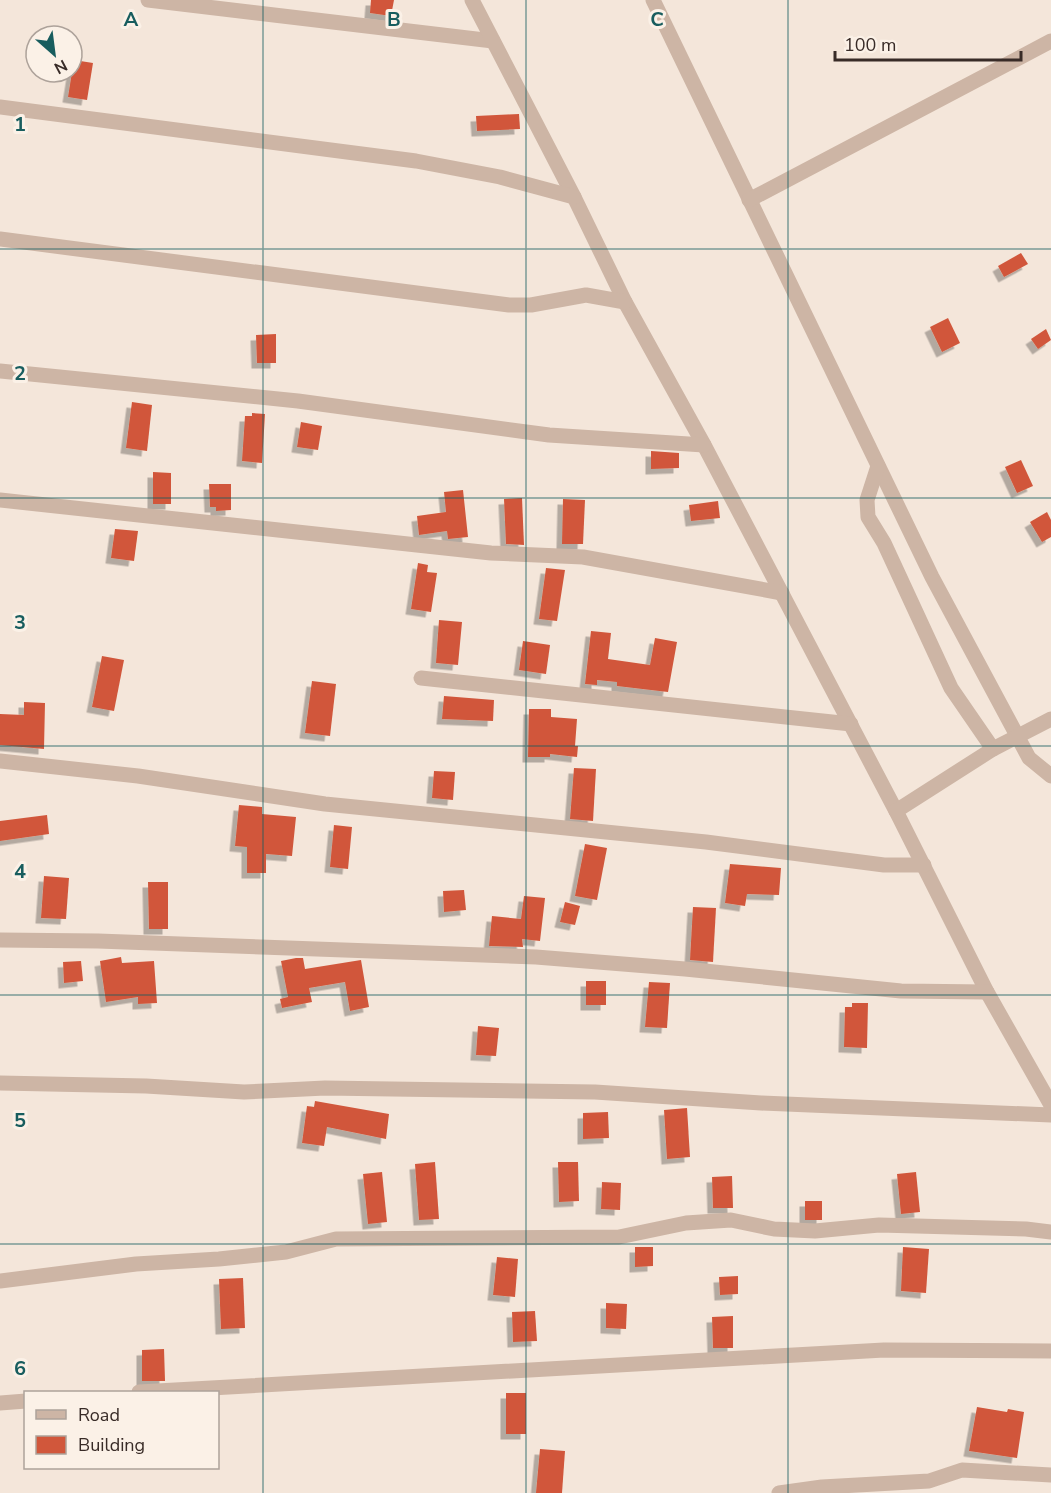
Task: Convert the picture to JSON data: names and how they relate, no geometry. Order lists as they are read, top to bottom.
{
  "legend": ["Road", "Building"],
  "scale_bar": "100 m",
  "north": "bottom right",
  "grid": {
    "columns": ["A", "B", "C"],
    "rows": [
      "1",
      "2",
      "3",
      "4",
      "5",
      "6"
    ]
  }
}
